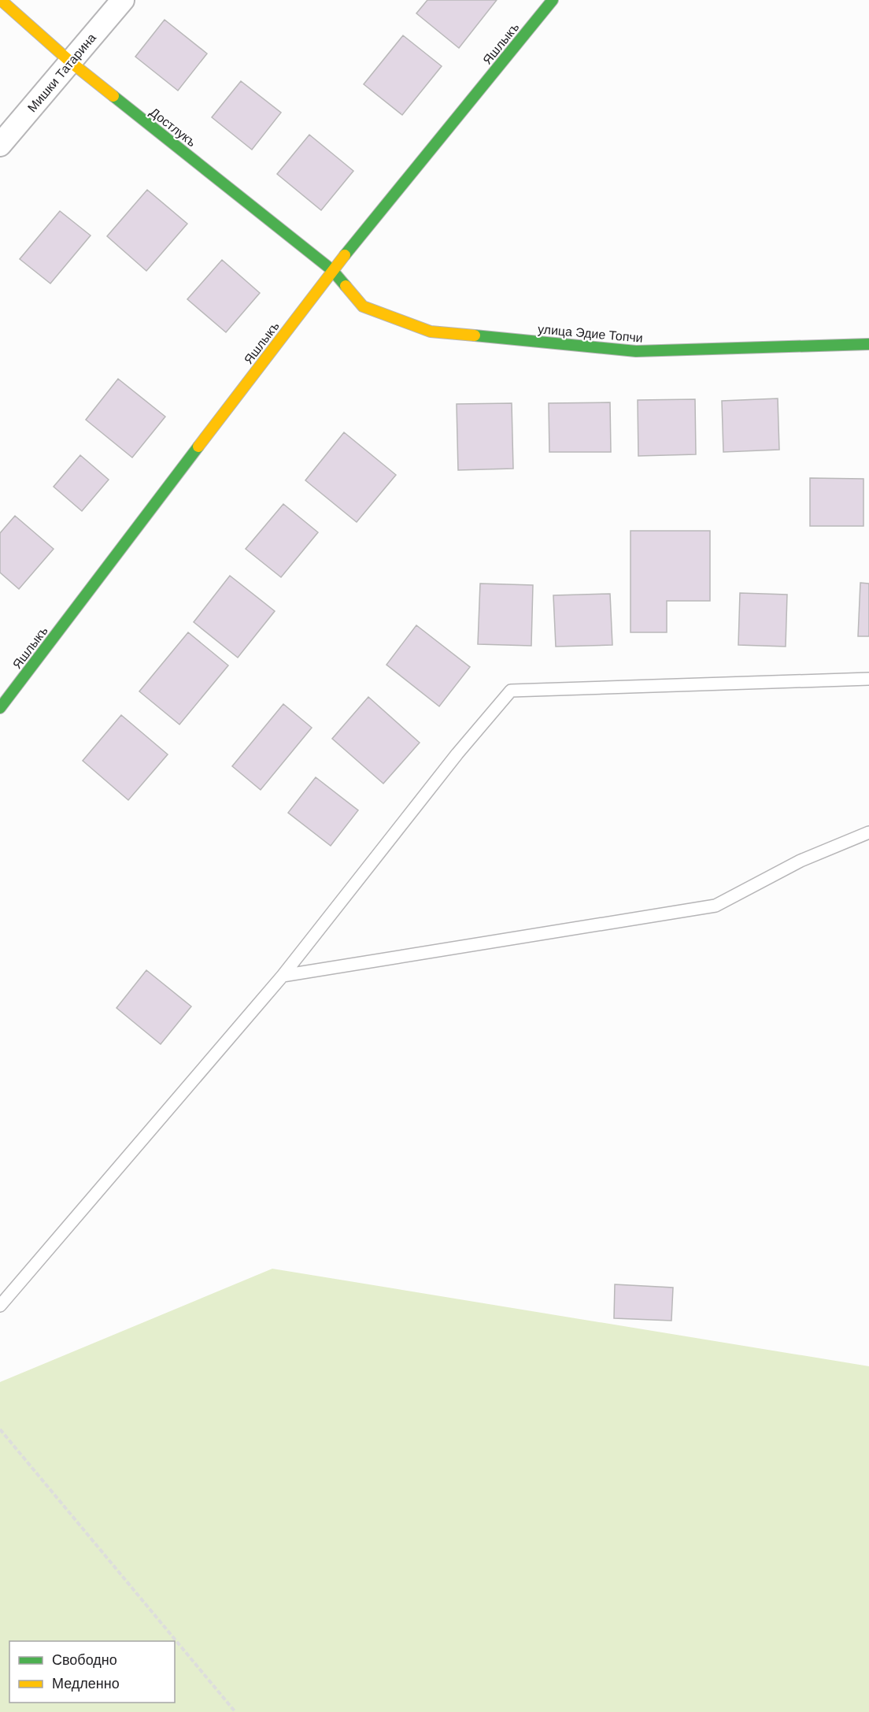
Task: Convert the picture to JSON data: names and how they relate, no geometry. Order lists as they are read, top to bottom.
{
  "streets": {
    "street": [
      "Яшлыкъ",
      "Мишки Татарина",
      "Достлукъ",
      "улица Эдие Топчи"
    ]
  },
  "crossings": [
    ["Яшлыкъ", "Достлукъ"],
    ["Яшлыкъ", "улица Эдие Топчи"],
    ["Мишки Татарина", "Достлукъ"],
    ["Достлукъ", "улица Эдие Топчи"]
  ],
  "legend": ["Свободно", "Медленно"]
}
